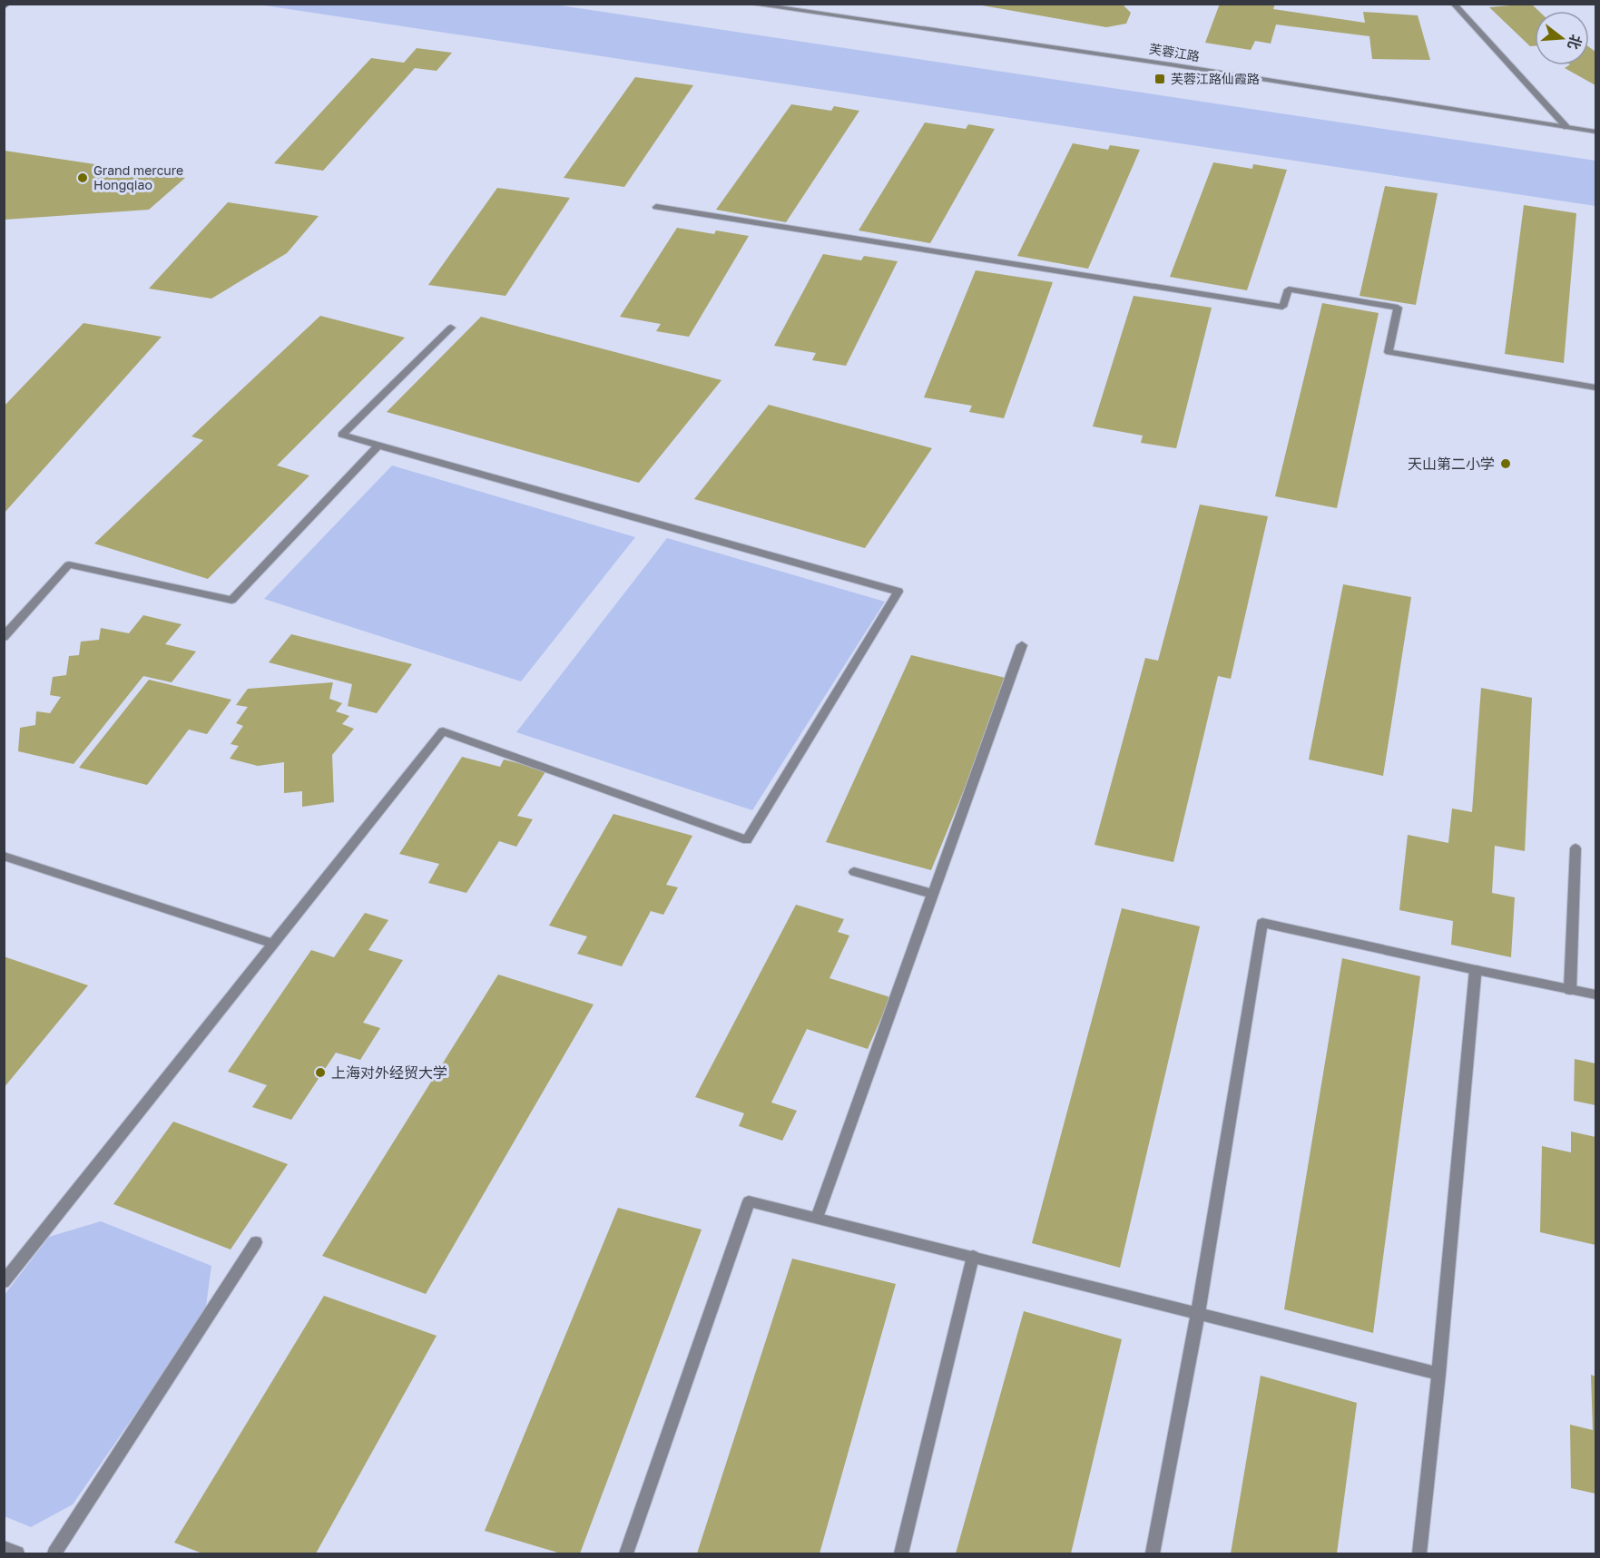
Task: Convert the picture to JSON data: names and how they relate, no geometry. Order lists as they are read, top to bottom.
{
  "streets": {
    "street": ["芙蓉江路"]
  },
  "places": {
    "transit": ["芙蓉江路仙霞路"],
    "other": ["Grand mercure Hongqiao", "天山第二小学", "上海对外经贸大学"]
  },
  "north": "right"
}
